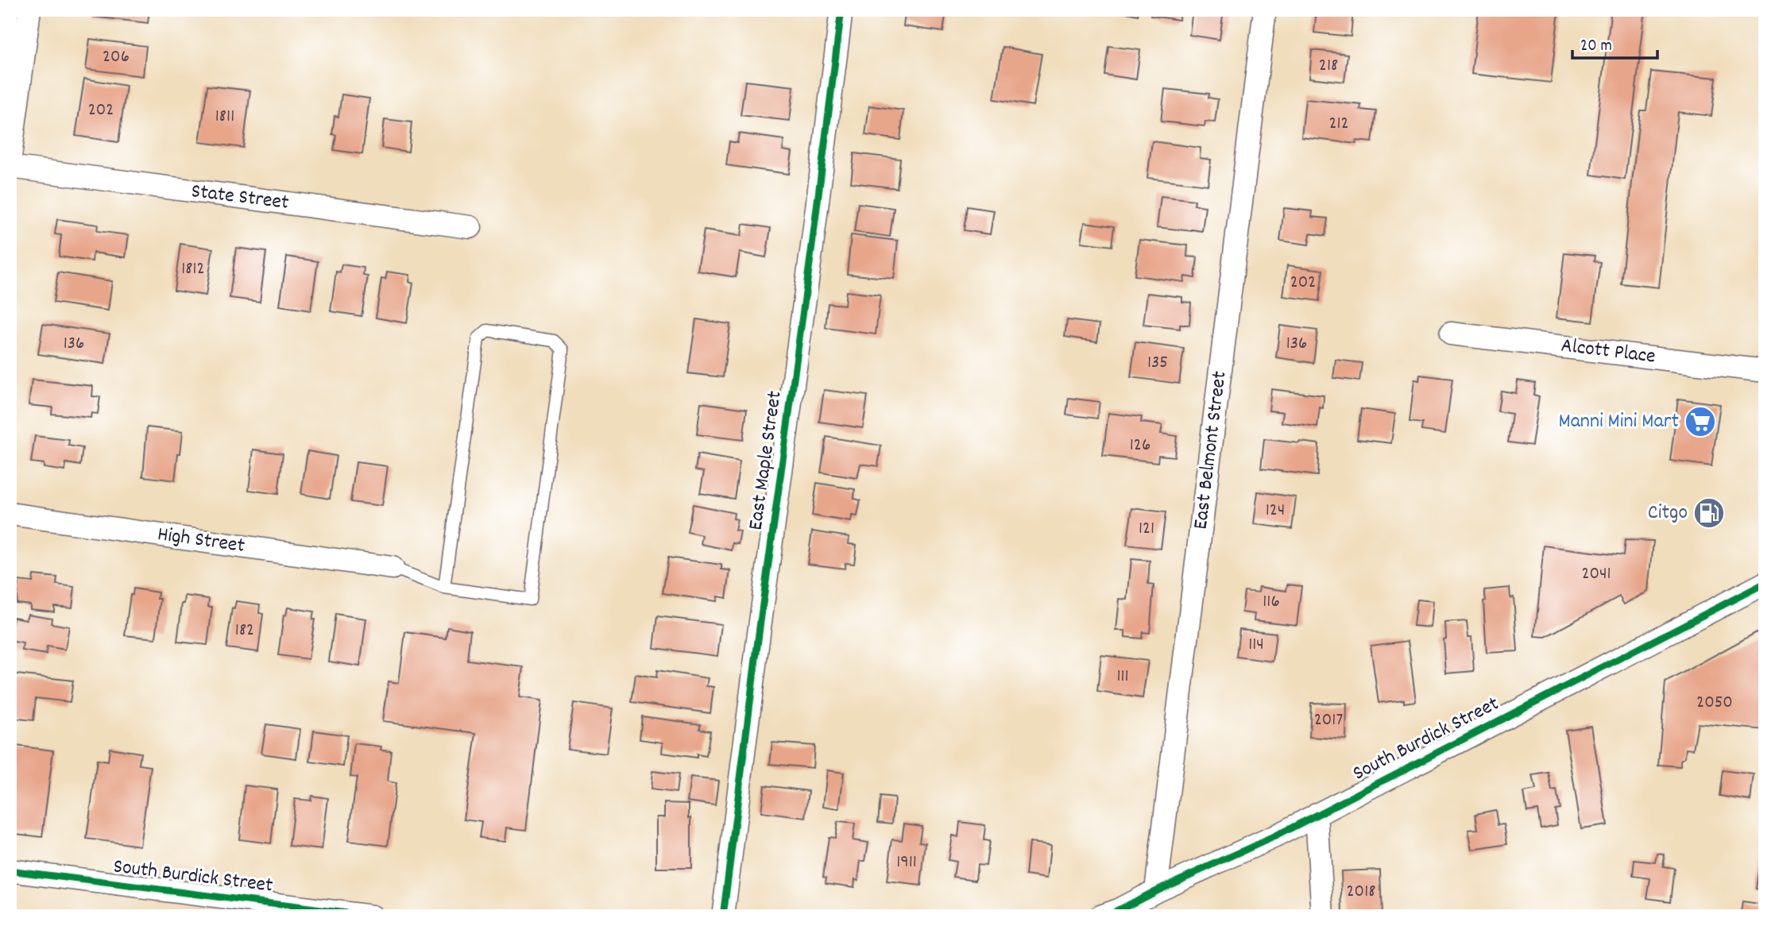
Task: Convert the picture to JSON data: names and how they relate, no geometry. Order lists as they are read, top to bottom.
{
  "streets": {
    "street": [
      "State Street",
      "Alcott Place",
      "East Belmont Street",
      "East Maple Street",
      "High Street",
      "South Burdick Street"
    ]
  },
  "crossings": [
    ["East Belmont Street", "South Burdick Street"]
  ],
  "places": {
    "supermarket": ["Manni Mini Mart"],
    "fuel station": ["Citgo"]
  },
  "house_numbers": [
    "206",
    "218",
    "202",
    "1811",
    "212",
    "1812",
    "202",
    "136",
    "136",
    "135",
    "126",
    "124",
    "121",
    "2041",
    "116",
    "182",
    "114",
    "111",
    "2050",
    "2017",
    "1911",
    "2018"
  ],
  "scale_bar": "20 m"
}
